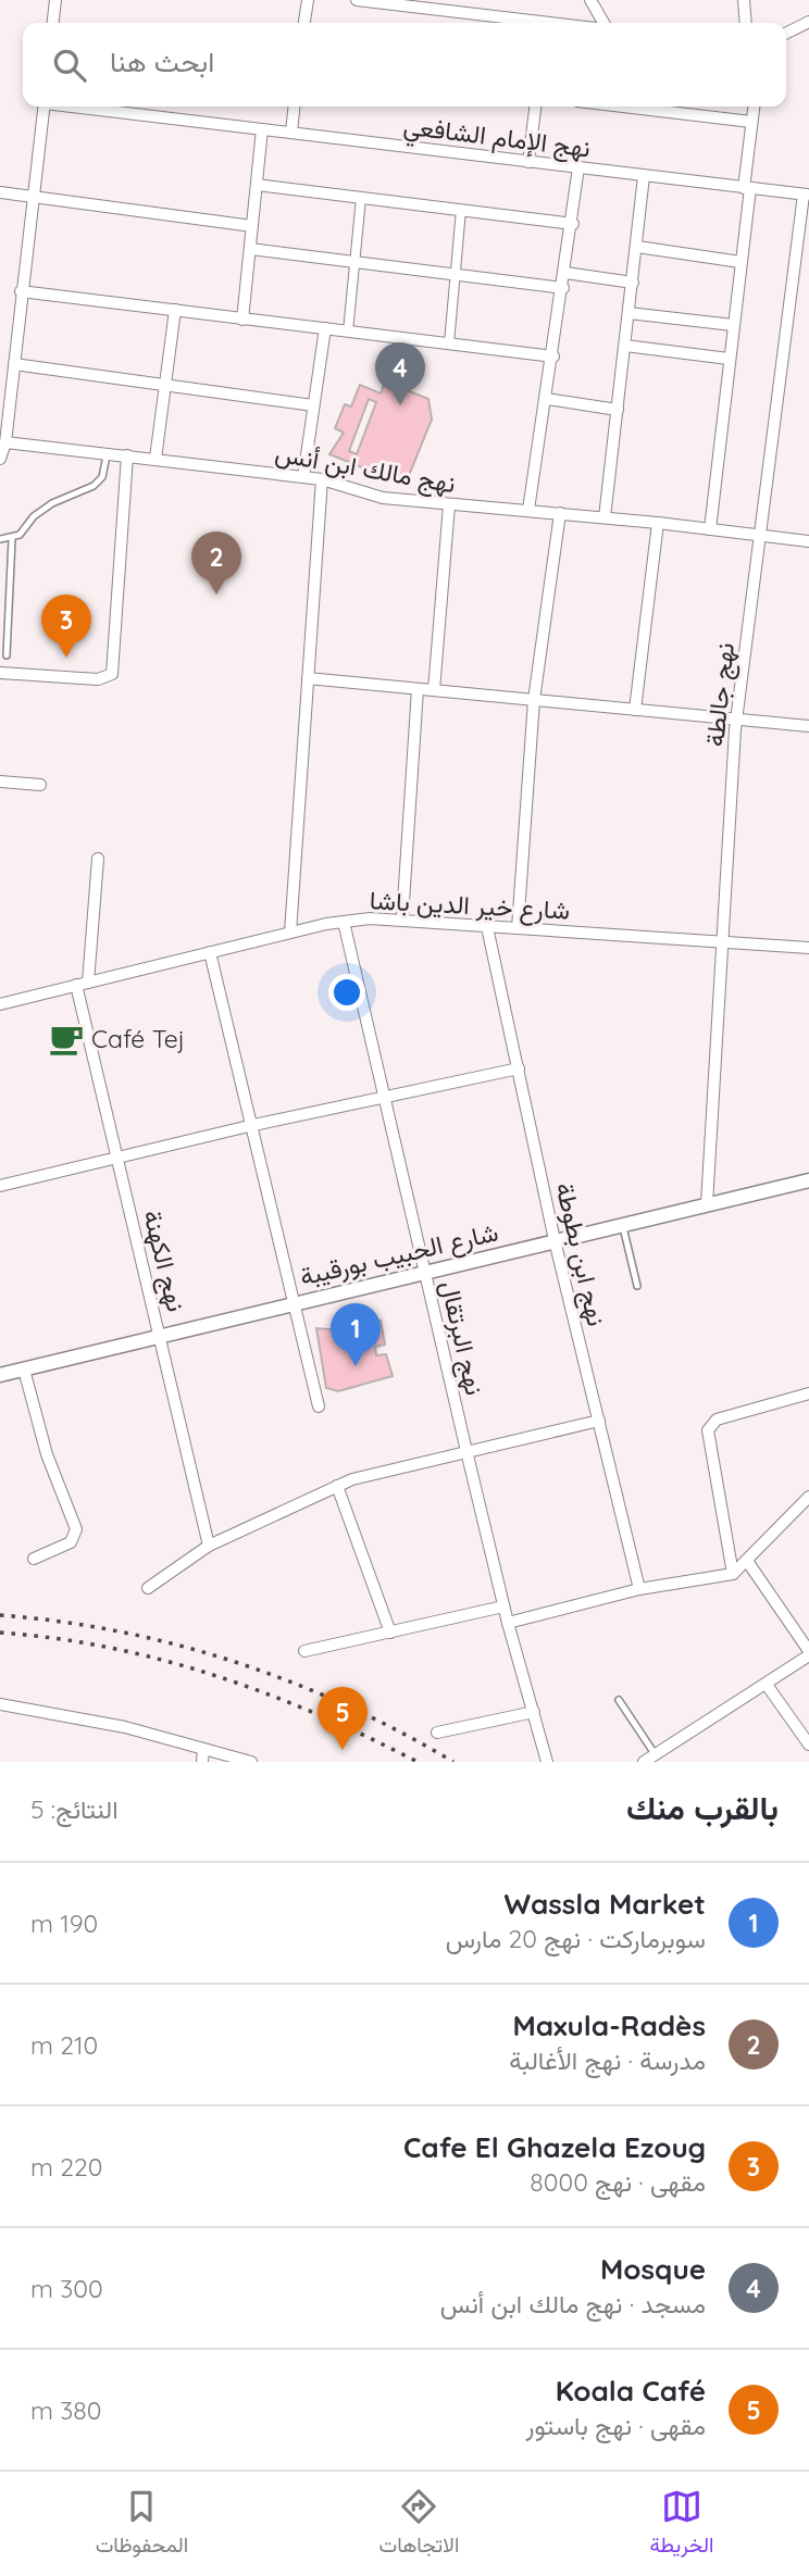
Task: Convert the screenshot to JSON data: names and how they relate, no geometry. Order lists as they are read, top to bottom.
{
  "streets": {
    "street": [
      "نهج الإمام الشافعي",
      "نهج مالك ابن أنس",
      "نهج جالطة",
      "شارع خير الدين باشا",
      "شارع الحبيب بورقيبة",
      "نهج ابن بطوطة",
      "نهج الكهنة",
      "نهج البرتقال"
    ]
  },
  "crossings": [
    ["نهج الإمام الشافعي", "نهج جالطة"],
    ["نهج مالك ابن أنس", "نهج جالطة"],
    ["نهج جالطة", "شارع خير الدين باشا"],
    ["نهج جالطة", "شارع الحبيب بورقيبة"],
    ["شارع خير الدين باشا", "نهج ابن بطوطة"],
    ["شارع خير الدين باشا", "نهج الكهنة"],
    ["شارع خير الدين باشا", "نهج البرتقال"],
    ["شارع الحبيب بورقيبة", "نهج ابن بطوطة"],
    ["شارع الحبيب بورقيبة", "نهج الكهنة"],
    ["شارع الحبيب بورقيبة", "نهج البرتقال"]
  ],
  "places": {
    "cafe": ["Café Tej"]
  },
  "page": {
    "search": "ابحث هنا",
    "pins": [
      "4",
      "2",
      "3",
      "1",
      "5"
    ],
    "heading": ["بالقرب منك", "النتائج: 5"],
    "list": [
      {
        "mark": "1",
        "name": "Wassla Market",
        "note": "سوبرماركت · نهج 20 مارس",
        "value": "190 m"
      },
      {
        "mark": "2",
        "name": "Maxula-Radès",
        "note": "مدرسة · نهج الأغالبة",
        "value": "210 m"
      },
      {
        "mark": "3",
        "name": "Cafe El Ghazela Ezoug",
        "note": "مقهى · نهج 8000",
        "value": "220 m"
      },
      {
        "mark": "4",
        "name": "Mosque",
        "note": "مسجد · نهج مالك ابن أنس",
        "value": "300 m"
      },
      {
        "mark": "5",
        "name": "Koala Café",
        "note": "مقهى · نهج باستور",
        "value": "380 m"
      }
    ],
    "nav": ["الخريطة", "الاتجاهات", "المحفوظات"]
  }
}
